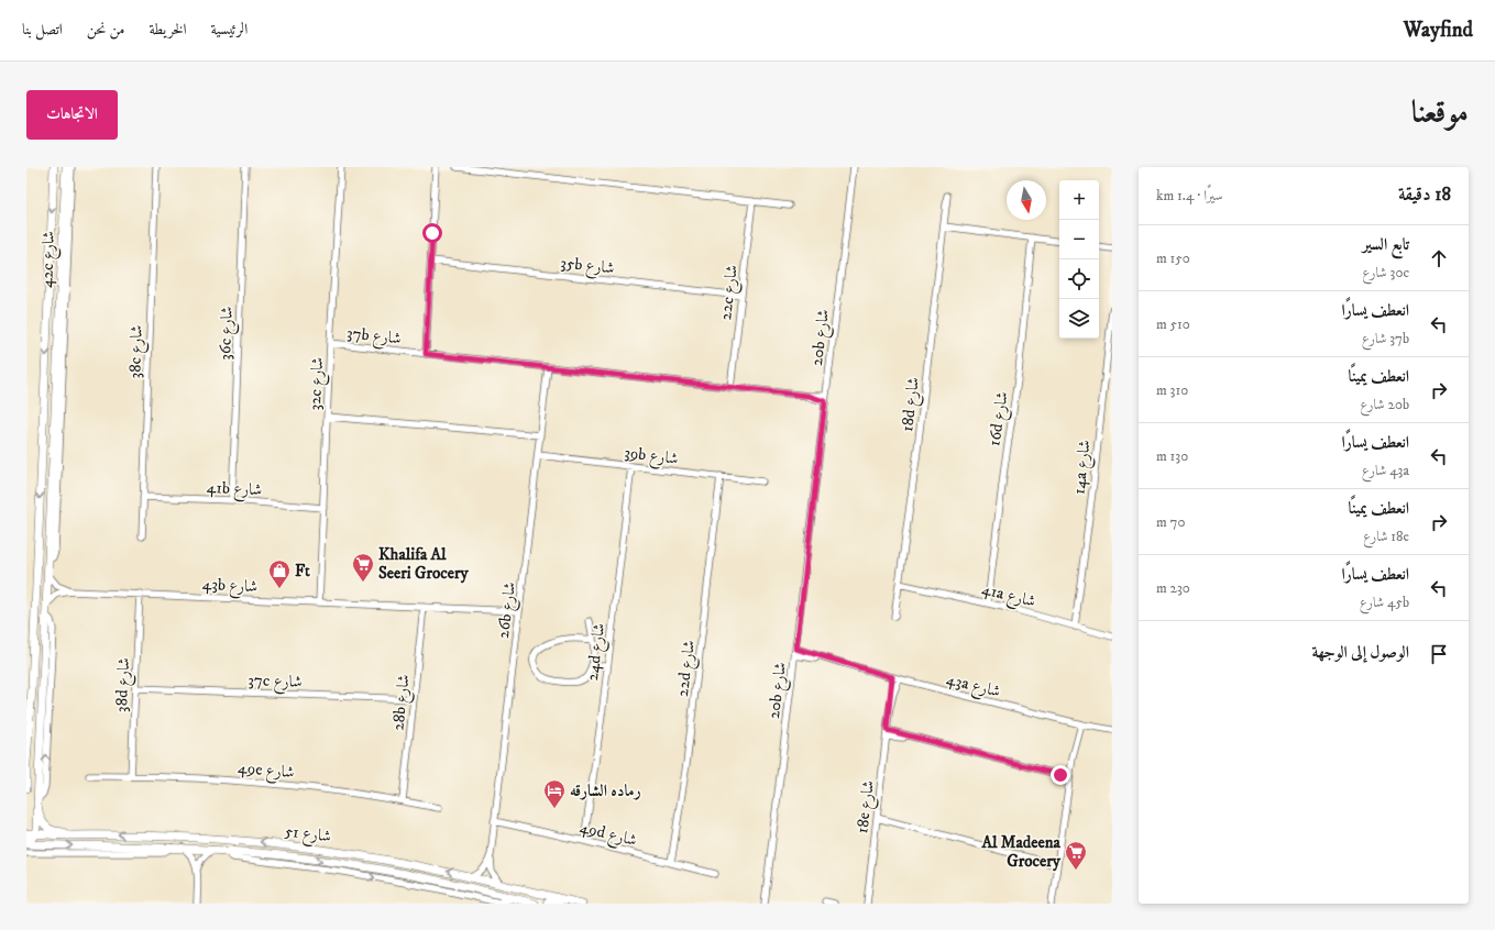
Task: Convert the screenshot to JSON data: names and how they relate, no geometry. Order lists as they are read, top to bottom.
{
  "streets": {
    "street": [
      "42c شارع",
      "35b شارع",
      "22c شارع",
      "36c شارع",
      "37b شارع",
      "20b شارع",
      "38c شارع",
      "32c شارع",
      "18d شارع",
      "16d شارع",
      "39b شارع",
      "14a شارع",
      "41b شارع",
      "43b شارع",
      "41a شارع",
      "26b شارع",
      "24d شارع",
      "22d شارع",
      "37c شارع",
      "38d شارع",
      "43a شارع",
      "28b شارع",
      "49e شارع",
      "18e شارع",
      "شارع 51",
      "49d شارع"
    ]
  },
  "crossings": [
    ["42c شارع", "43b شارع"],
    ["42c شارع", "شارع 51"],
    ["35b شارع", "22c شارع"],
    ["22c شارع", "37b شارع"],
    ["36c شارع", "41b شارع"],
    ["37b شارع", "20b شارع"],
    ["37b شارع", "32c شارع"],
    ["37b شارع", "26b شارع"],
    ["20b شارع", "43a شارع"],
    ["38c شارع", "41b شارع"],
    ["32c شارع", "41b شارع"],
    ["32c شارع", "43b شارع"],
    ["18d شارع", "41a شارع"],
    ["16d شارع", "41a شارع"],
    ["39b شارع", "26b شارع"],
    ["39b شارع", "24d شارع"],
    ["39b شارع", "22d شارع"],
    ["14a شارع", "41a شارع"],
    ["43b شارع", "26b شارع"],
    ["43b شارع", "38d شارع"],
    ["43b شارع", "28b شارع"],
    ["26b شارع", "شارع 51"],
    ["26b شارع", "49d شارع"],
    ["24d شارع", "49d شارع"],
    ["22d شارع", "49d شارع"],
    ["37c شارع", "38d شارع"],
    ["37c شارع", "28b شارع"],
    ["38d شارع", "49e شارع"],
    ["43a شارع", "18e شارع"],
    ["28b شارع", "49e شارع"]
  ],
  "places": {
    "supermarket": ["Khalifa Al Seeri Grocery", "Al Madeena Grocery"],
    "shop": ["Ft"],
    "hotel": ["رماده الشارقه"]
  },
  "north": "bottom",
  "page": {
    "header": "Wayfind",
    "nav": [
      "الرئيسية",
      "الخريطة",
      "من نحن",
      "اتصل بنا"
    ],
    "title": "موقعنا",
    "buttons": "الاتجاهات",
    "heading": ["18 دقيقة", "سيرًا · 1.4 km"],
    "map_buttons": ["+", "−"],
    "list": [
      ["تابع السير", "30c شارع", "150 m"],
      ["انعطف يسارًا", "37b شارع", "510 m"],
      ["انعطف يمينًا", "20b شارع", "310 m"],
      ["انعطف يسارًا", "43a شارع", "130 m"],
      ["انعطف يمينًا", "18e شارع", "70 m"],
      ["انعطف يسارًا", "45b شارع", "230 m"],
      "الوصول إلى الوجهة"
    ]
  }
}
